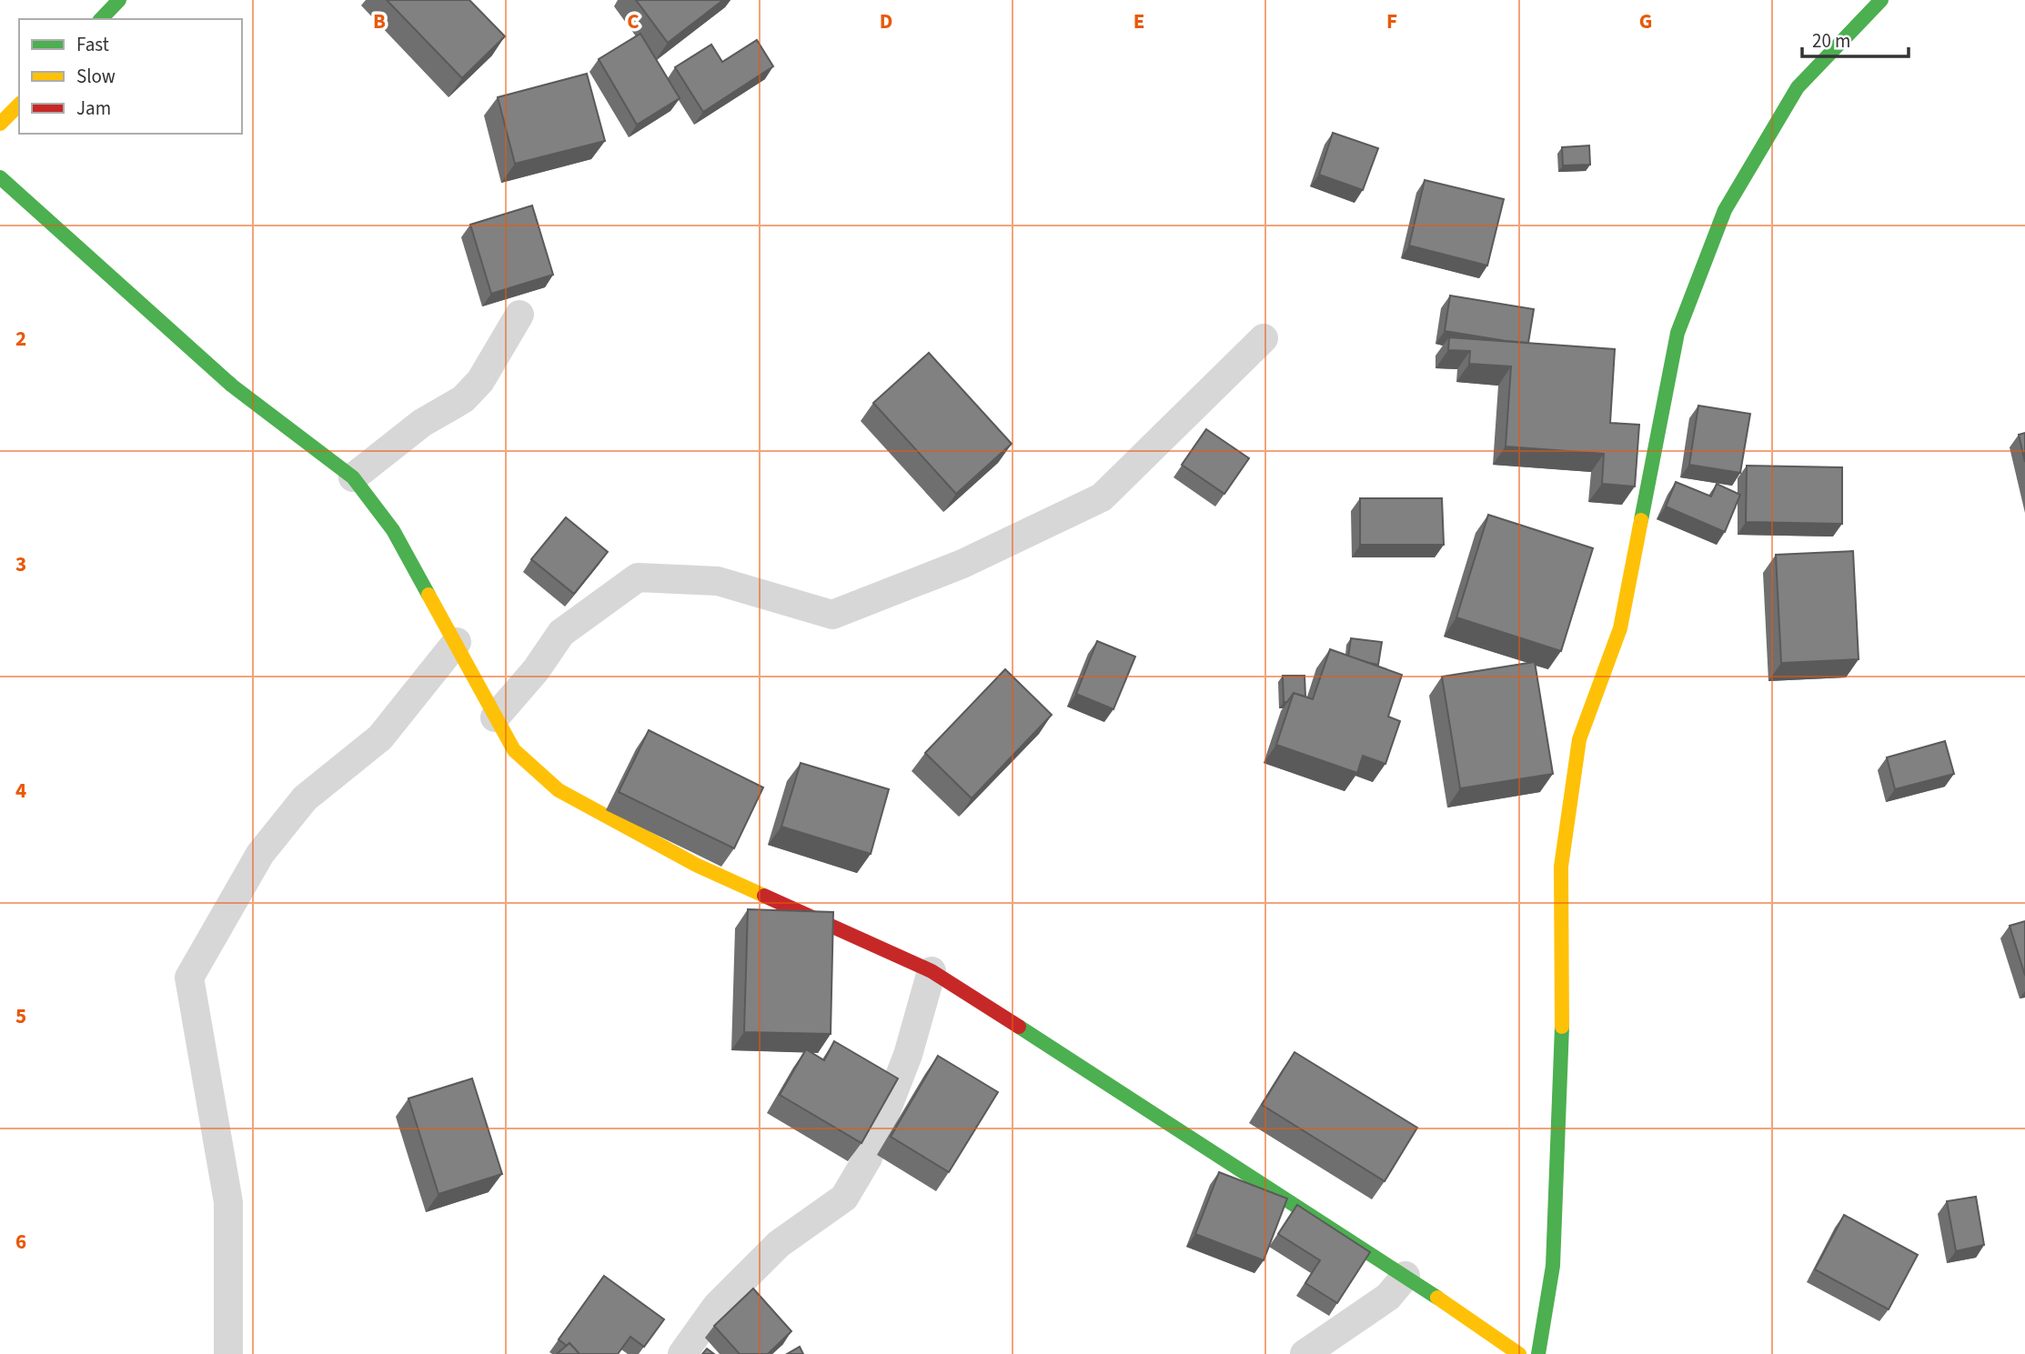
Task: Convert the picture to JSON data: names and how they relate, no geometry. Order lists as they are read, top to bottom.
{
  "legend": ["Fast", "Slow", "Jam"],
  "scale_bar": "20 m",
  "grid": {
    "columns": [
      "B",
      "C",
      "D",
      "E",
      "F",
      "G"
    ],
    "rows": [
      "2",
      "3",
      "4",
      "5",
      "6"
    ]
  }
}
